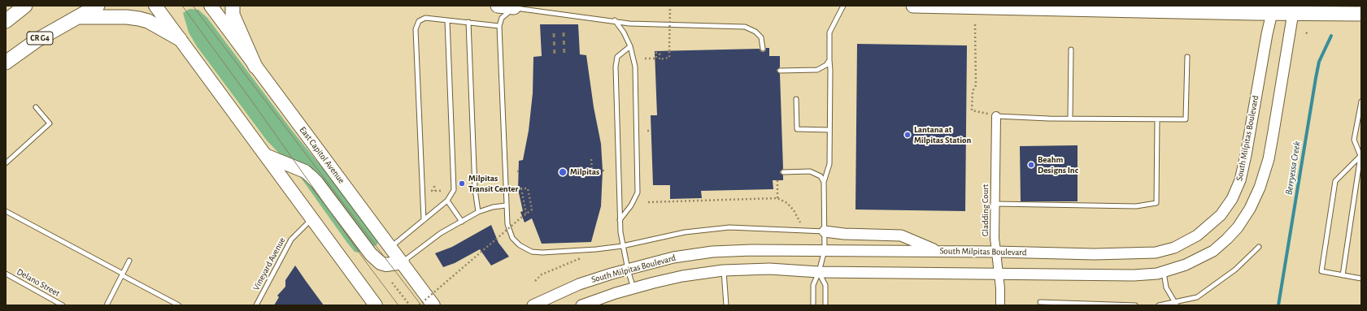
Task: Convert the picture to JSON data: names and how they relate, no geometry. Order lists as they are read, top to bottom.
{
  "streets": {
    "highway": ["CR G4"],
    "main road": ["East Capitol Avenue"],
    "street": ["South Milpitas Boulevard", "Gladding Court"],
    "lane": ["Vineyard Avenue", "Delano Street"]
  },
  "crossings": [
    ["South Milpitas Boulevard", "Gladding Court"]
  ],
  "water": ["Berryessa Creek"],
  "places": [
    "Lantana at Milpitas Station",
    "Beahm Designs Inc",
    "Milpitas",
    "Milpitas Transit Center"
  ]
}
